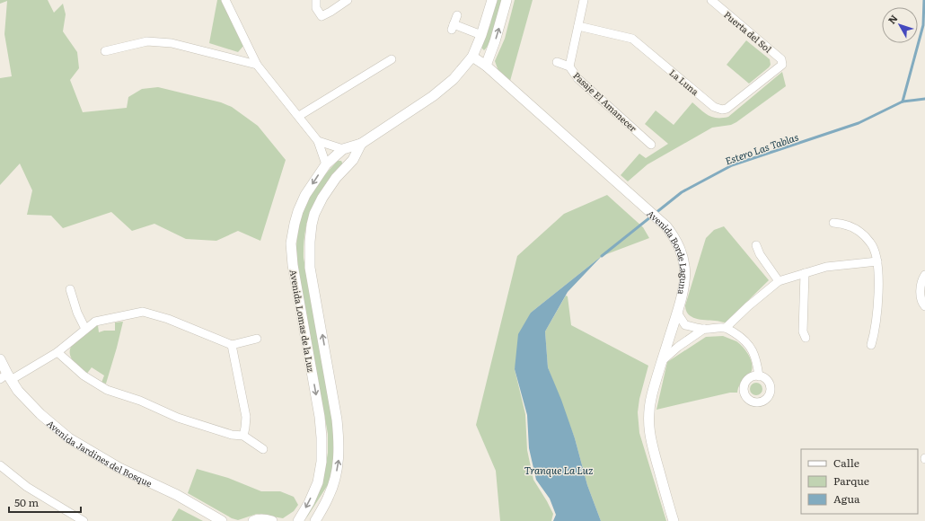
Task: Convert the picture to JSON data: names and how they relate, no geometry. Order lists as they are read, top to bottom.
{
  "streets": {
    "street": [
      "Puerta del Sol",
      "La Luna",
      "Pasaje El Amanecer",
      "Avenida Borde Laguna",
      "Avenida Lomas de la Luz",
      "Avenida Jardines del Bosque"
    ]
  },
  "crossings": [
    ["Puerta del Sol", "La Luna"],
    ["Avenida Borde Laguna", "Avenida Lomas de la Luz"]
  ],
  "water": ["Estero Las Tablas", "Tranque La Luz"],
  "legend": ["Calle", "Parque", "Agua"],
  "scale_bar": "50 m",
  "north": "top left"
}
